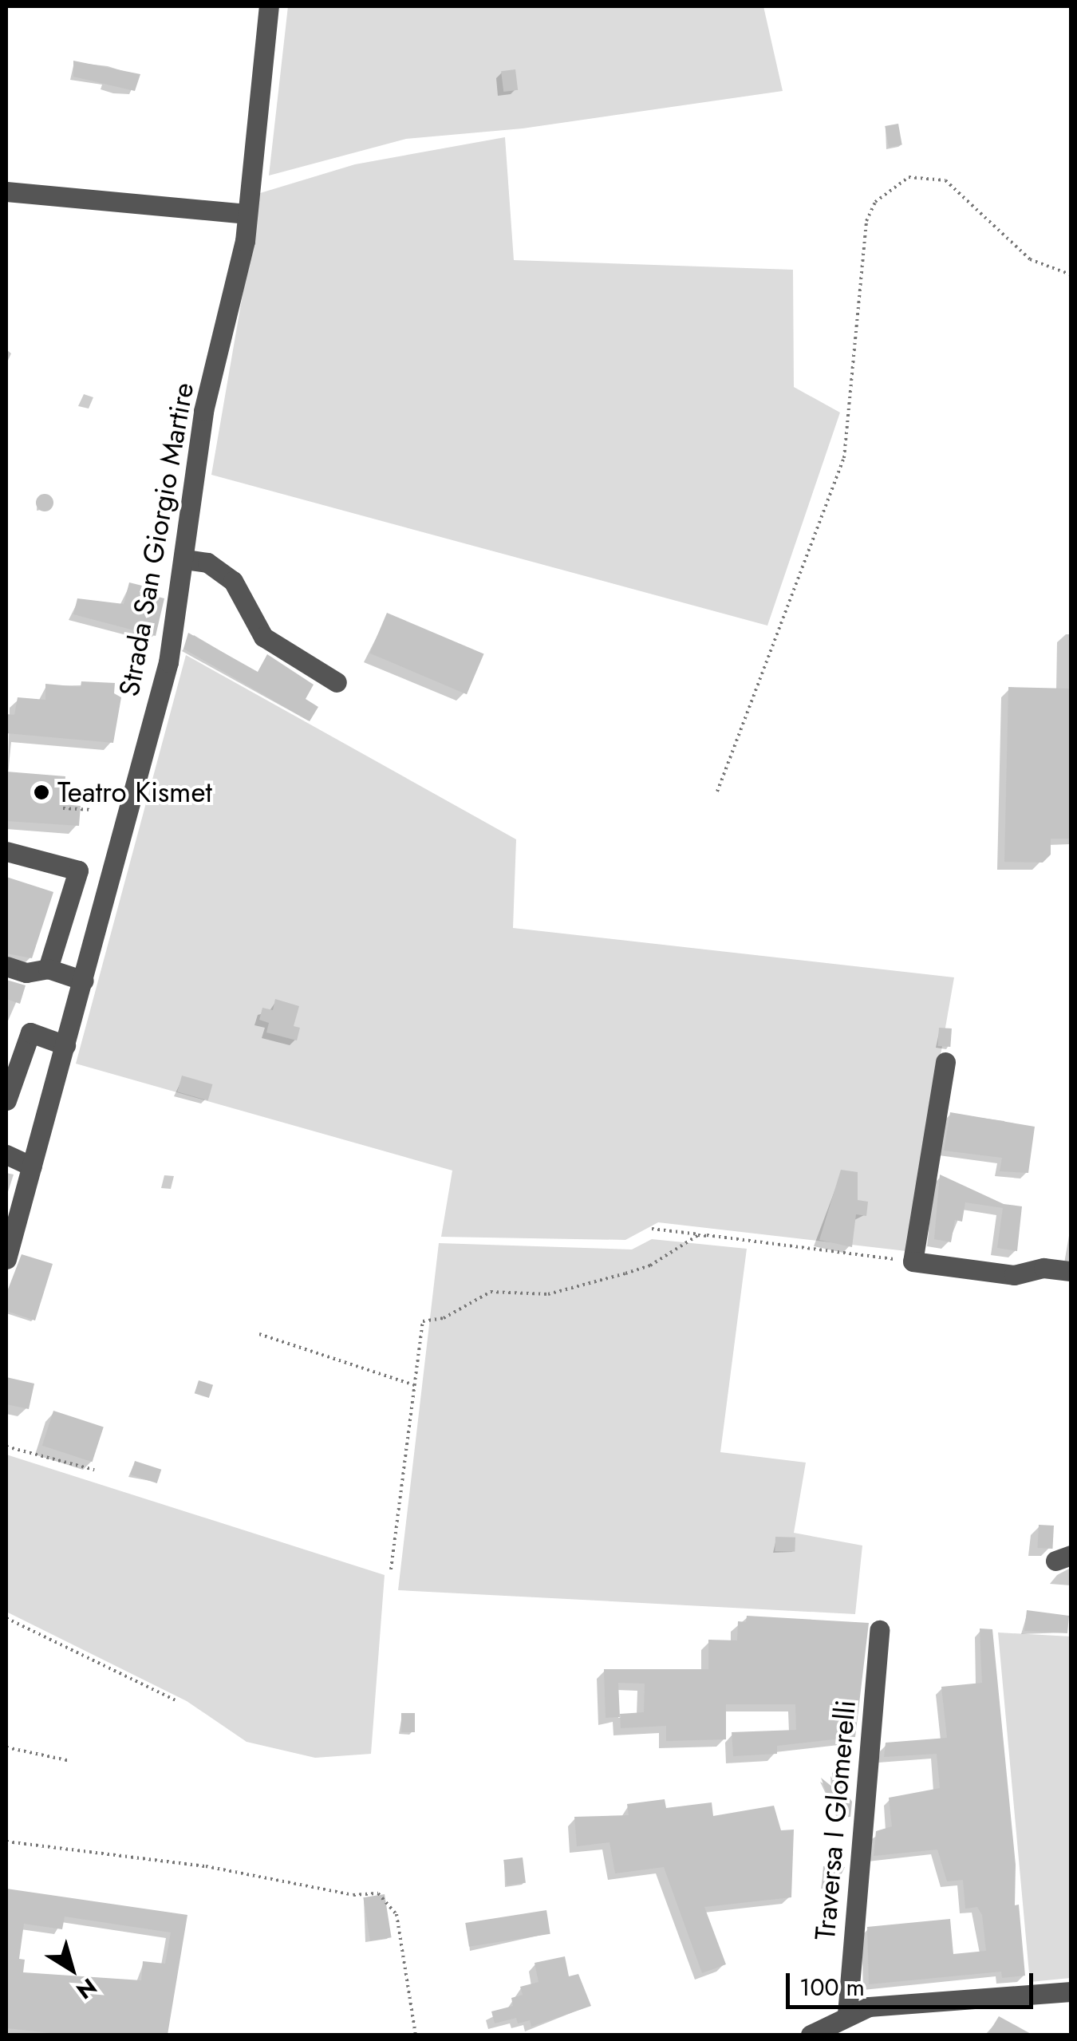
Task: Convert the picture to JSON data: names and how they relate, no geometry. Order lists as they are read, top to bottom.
{
  "streets": {
    "street": ["Strada San Giorgio Martire", "Traversa I Glomerelli"]
  },
  "places": ["Teatro Kismet"],
  "scale_bar": "100 m",
  "north": "bottom right"
}
